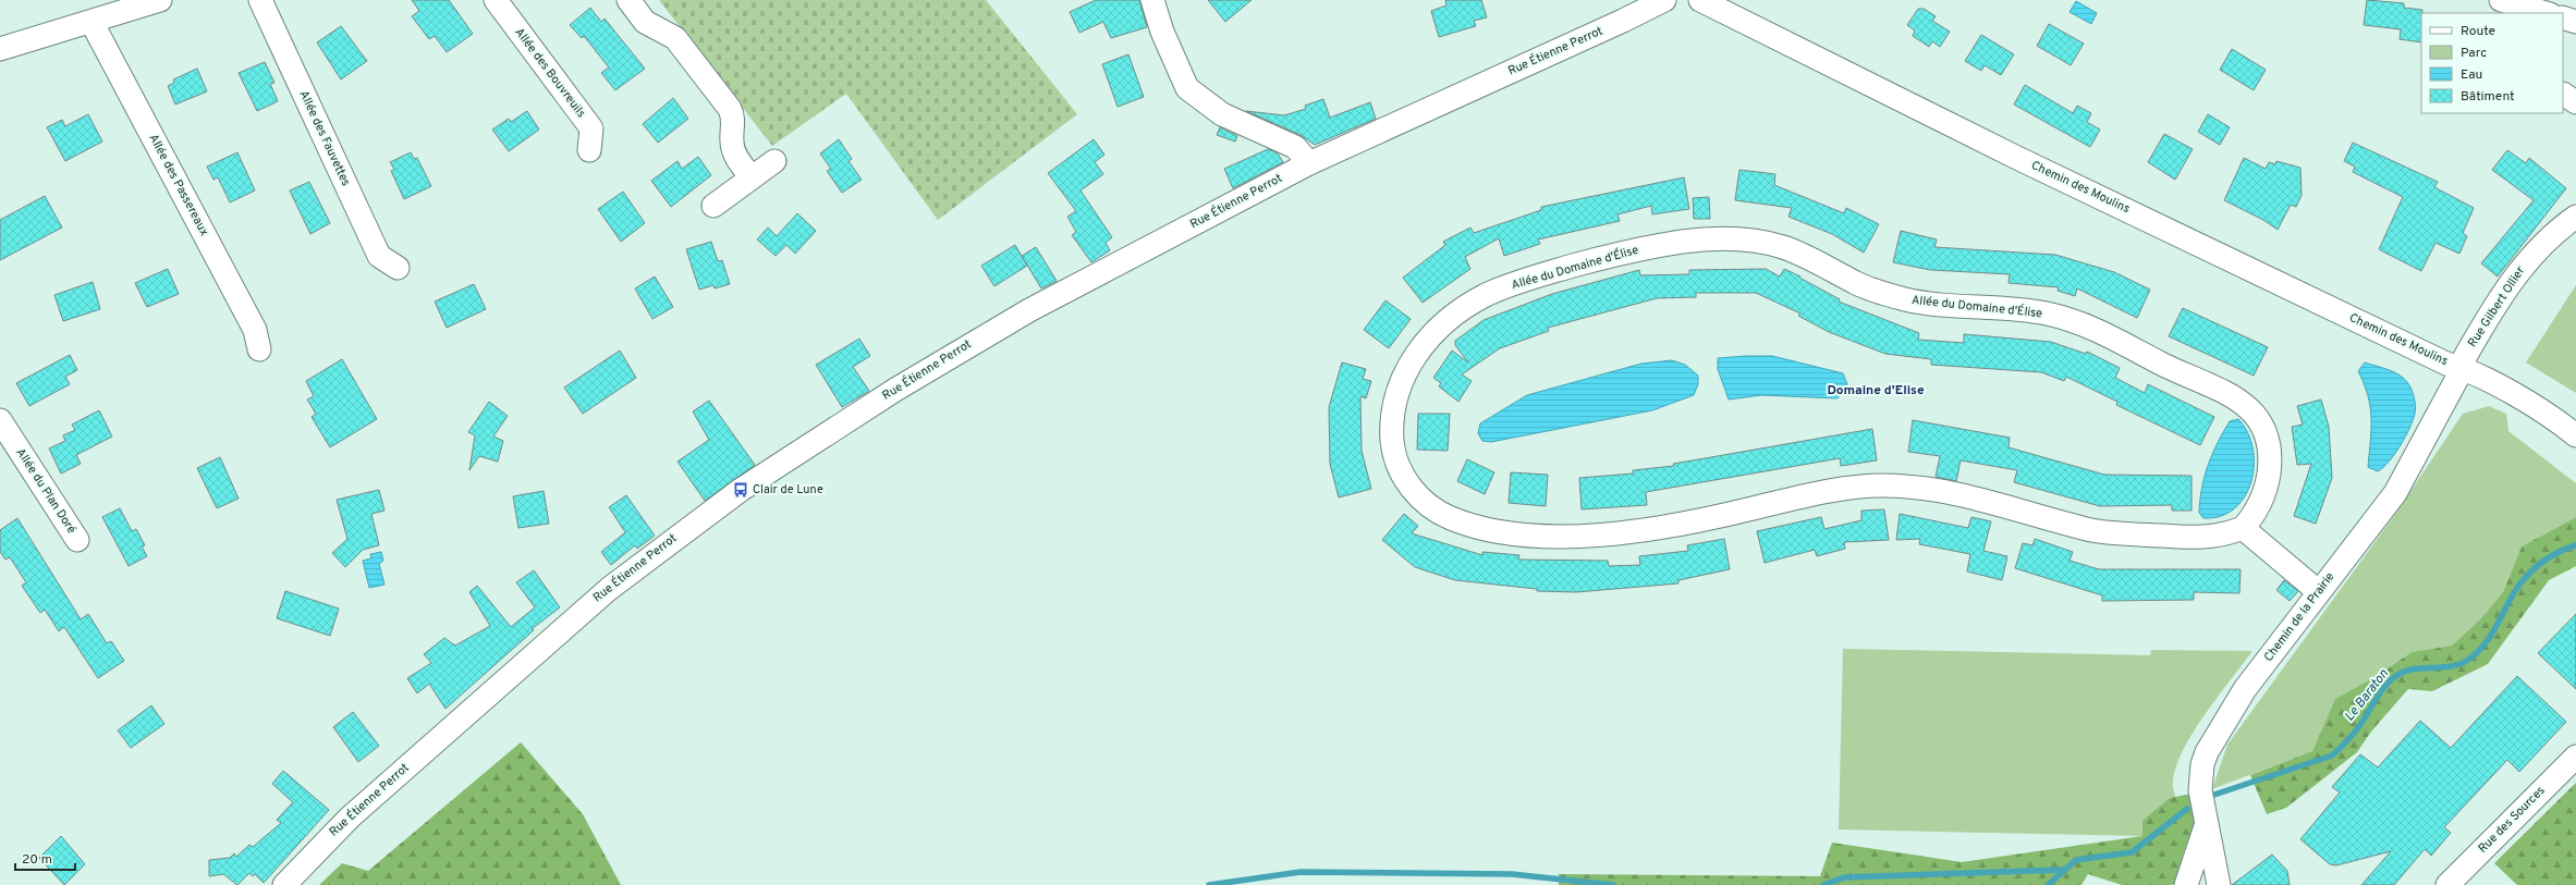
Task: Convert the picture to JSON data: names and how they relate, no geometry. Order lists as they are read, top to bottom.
{
  "streets": {
    "street": [
      "Rue Étienne Perrot",
      "Allée des Bouvreuils",
      "Allée des Fauvettes",
      "Allée des Passereaux",
      "Chemin des Moulins",
      "Allée du Domaine d'Élise",
      "Rue Gilbert Ollier",
      "Allée du Plan Doré",
      "Chemin de la Prairie",
      "Rue des Sources"
    ]
  },
  "crossings": [
    ["Chemin des Moulins", "Rue Gilbert Ollier"],
    ["Chemin des Moulins", "Chemin de la Prairie"],
    ["Rue Gilbert Ollier", "Chemin de la Prairie"]
  ],
  "districts": ["Domaine d'Elise"],
  "water": ["Le Baraton"],
  "places": {
    "bus stop": ["Clair de Lune"]
  },
  "legend": [
    "Route",
    "Parc",
    "Eau",
    "Bâtiment"
  ],
  "scale_bar": "20 m"
}
